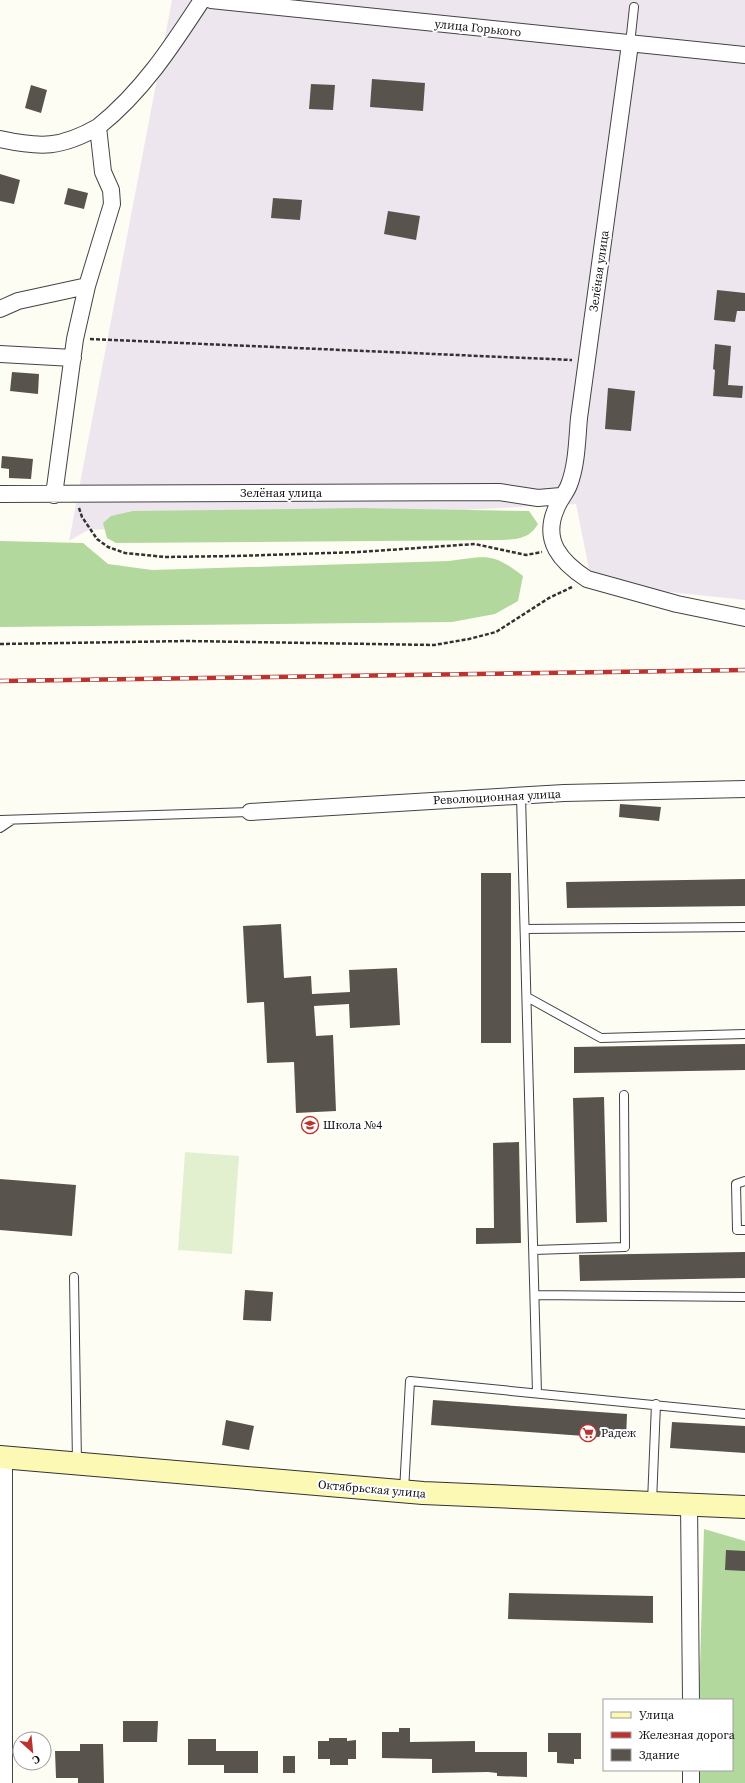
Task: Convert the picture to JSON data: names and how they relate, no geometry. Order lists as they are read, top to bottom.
{
  "streets": {
    "main road": ["Октябрьская улица"],
    "street": ["улица Горького", "Зелёная улица", "Революционная улица"]
  },
  "crossings": [
    ["улица Горького", "Зелёная улица"]
  ],
  "places": {
    "school or university": ["Школа №4"],
    "supermarket": ["Радеж"]
  },
  "legend": ["Улица", "Железная дорога", "Здание"],
  "north": "bottom right"
}
